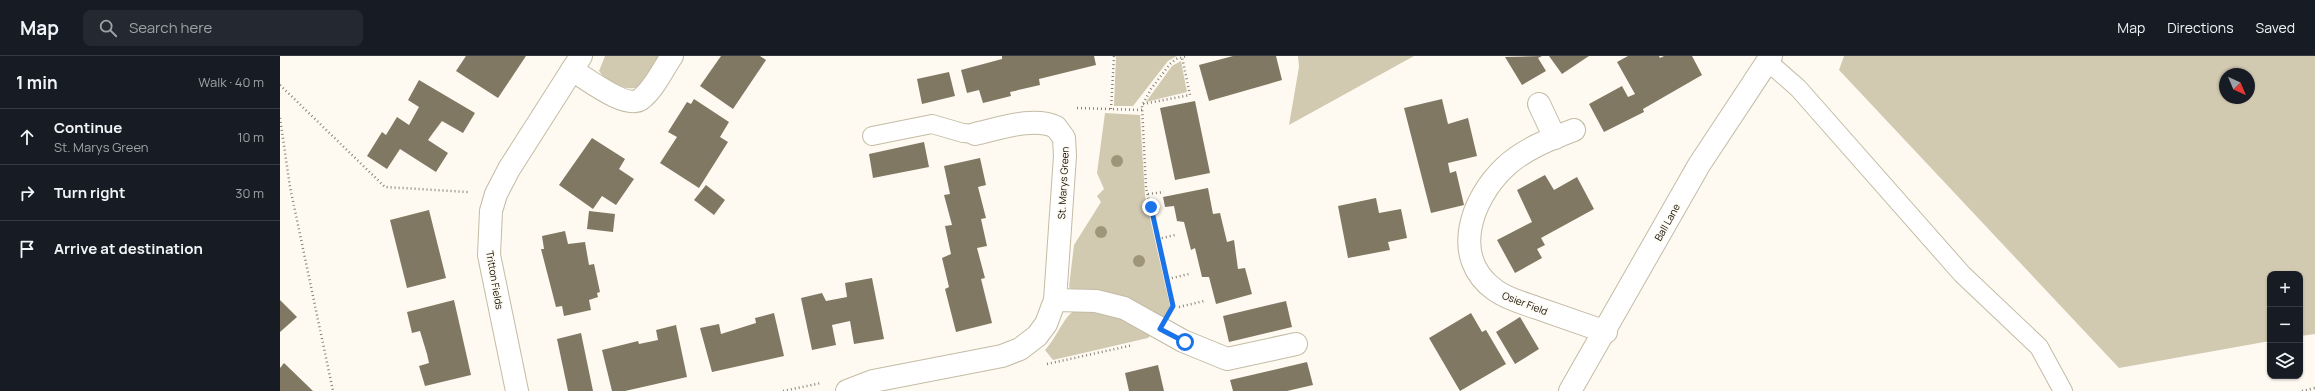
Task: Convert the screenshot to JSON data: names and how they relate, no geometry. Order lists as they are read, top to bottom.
{
  "streets": {
    "street": [
      "St. Marys Green",
      "Ball Lane",
      "Tritton Fields",
      "Osier Field"
    ]
  },
  "crossings": [
    ["Ball Lane", "Osier Field"]
  ],
  "north": "bottom right",
  "page": {
    "header": "Map",
    "search": "Search here",
    "nav": ["Map", "Directions", "Saved"],
    "heading": ["1 min", "Walk · 40 m"],
    "list": [
      ["Continue", "St. Marys Green", "10 m"],
      ["Turn right", "30 m"],
      "Arrive at destination"
    ],
    "map_buttons": ["+", "−"]
  }
}
